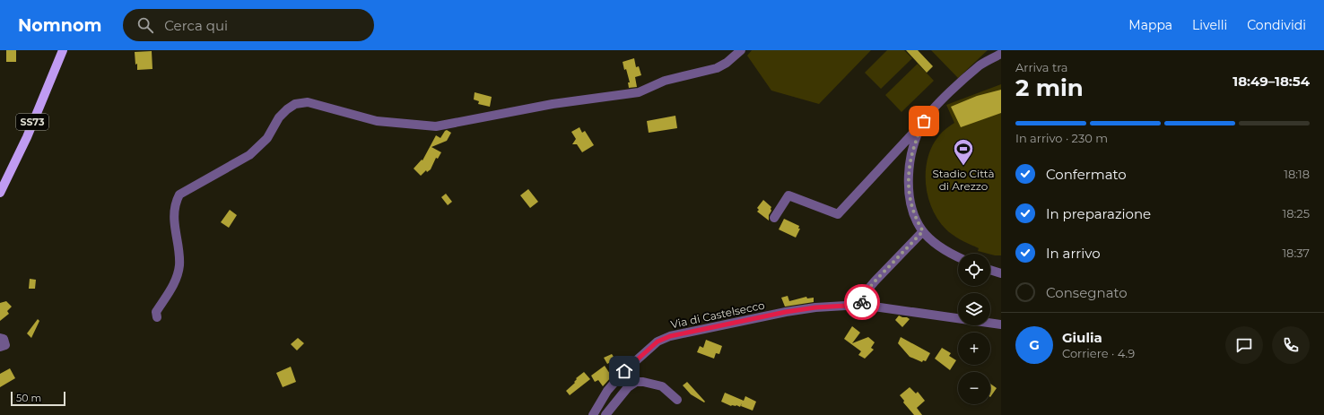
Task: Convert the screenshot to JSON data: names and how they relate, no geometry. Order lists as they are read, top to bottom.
{
  "streets": {
    "main road": ["SS73"],
    "street": ["Via di Castelsecco"]
  },
  "places": {
    "sports": ["Stadio Città di Arezzo"]
  },
  "scale_bar": "50 m",
  "page": {
    "header": "Nomnom",
    "search": "Cerca qui",
    "nav": ["Mappa", "Livelli", "Condividi"],
    "heading": ["2 min", "Arriva tra", "18:49–18:54"],
    "panel": ["Giulia", "Corriere · 4.9"],
    "bar": "In arrivo · 230 m",
    "list": [
      ["Confermato", "18:18"],
      ["In preparazione", "18:25"],
      ["In arrivo", "18:37"],
      "Consegnato"
    ],
    "map_buttons": ["+", "−"],
    "round": "G",
    "scale": "50 m"
  }
}
